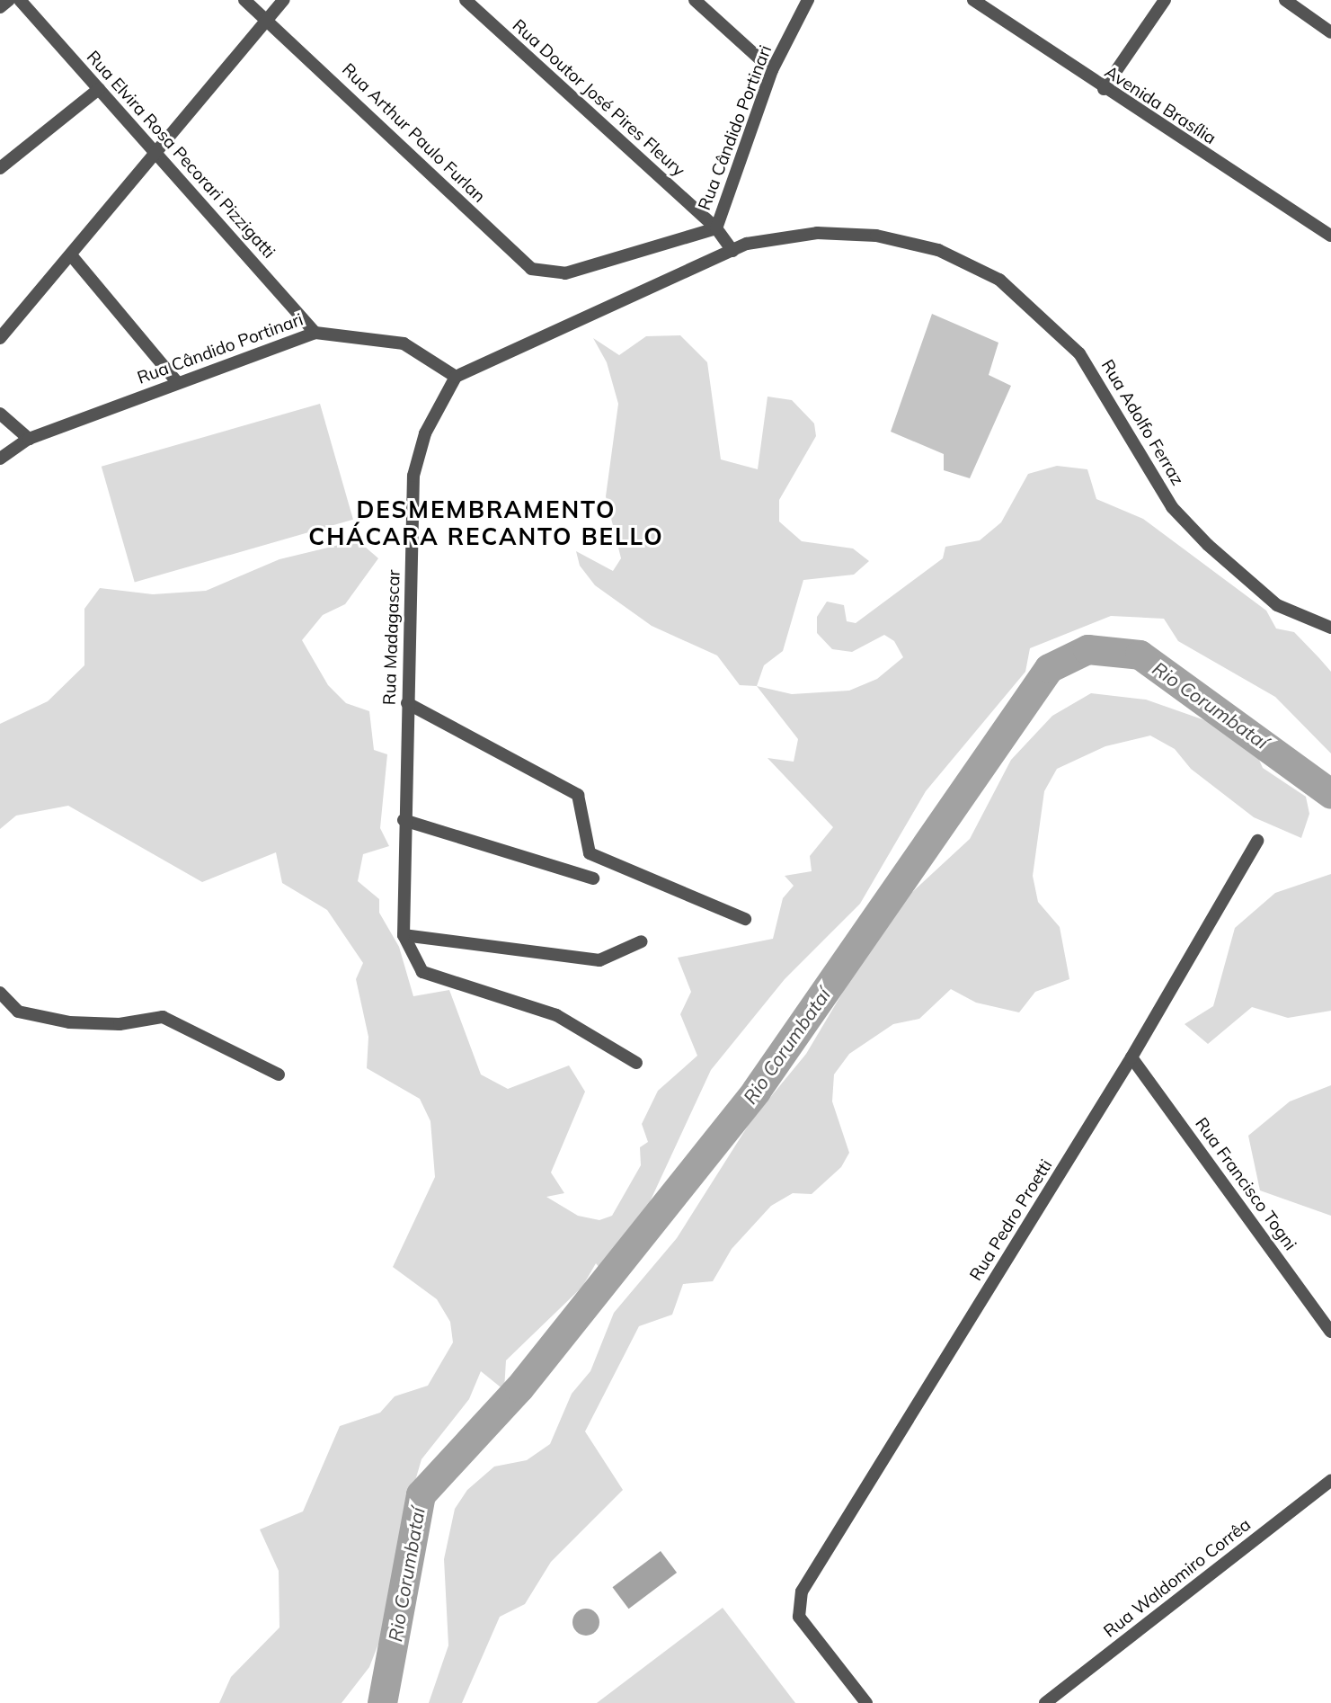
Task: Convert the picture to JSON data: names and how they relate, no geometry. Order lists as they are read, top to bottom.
{
  "streets": {
    "street": [
      "Rua Doutor José Pires Fleury",
      "Avenida Brasília",
      "Rua Cândido Portinari",
      "Rua Arthur Paulo Furlan",
      "Rua Elvira Rosa Pecorari Pizzigatti",
      "Rua Adolfo Ferraz",
      "Rua Madagascar",
      "Rua Francisco Togni",
      "Rua Pedro Proetti",
      "Rua Waldomiro Corrêa"
    ]
  },
  "crossings": [
    ["Rua Doutor José Pires Fleury", "Rua Cândido Portinari"],
    ["Rua Doutor José Pires Fleury", "Rua Adolfo Ferraz"],
    ["Rua Cândido Portinari", "Rua Arthur Paulo Furlan"],
    ["Rua Cândido Portinari", "Rua Elvira Rosa Pecorari Pizzigatti"],
    ["Rua Cândido Portinari", "Rua Madagascar"],
    ["Rua Francisco Togni", "Rua Pedro Proetti"]
  ],
  "districts": ["DESMEMBRAMENTO CHÁCARA RECANTO BELLO"],
  "water": ["Rio Corumbataí"]
}
